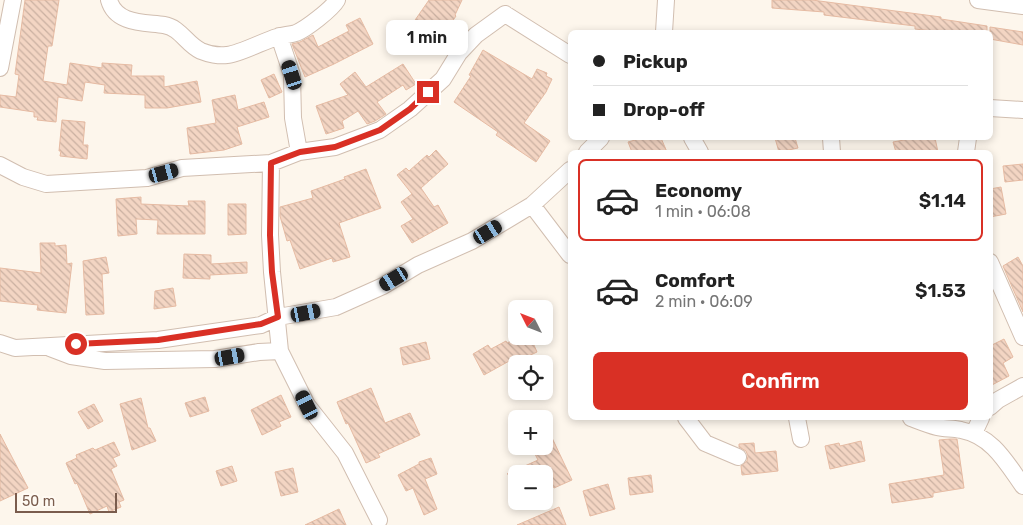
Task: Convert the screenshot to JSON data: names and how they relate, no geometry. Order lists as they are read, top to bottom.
{
  "scale_bar": "50 m",
  "north": "top left",
  "page": {
    "bubble": "1 min",
    "banner": ["Pickup", "Drop-off"],
    "list": [
      {
        "name": "Economy",
        "note": "1 min · 06:08",
        "value": "$1.14"
      },
      {
        "name": "Comfort",
        "note": "2 min · 06:09",
        "value": "$1.53"
      }
    ],
    "map_buttons": ["+", "−"],
    "buttons": "Confirm",
    "scale": "50 m"
  }
}
